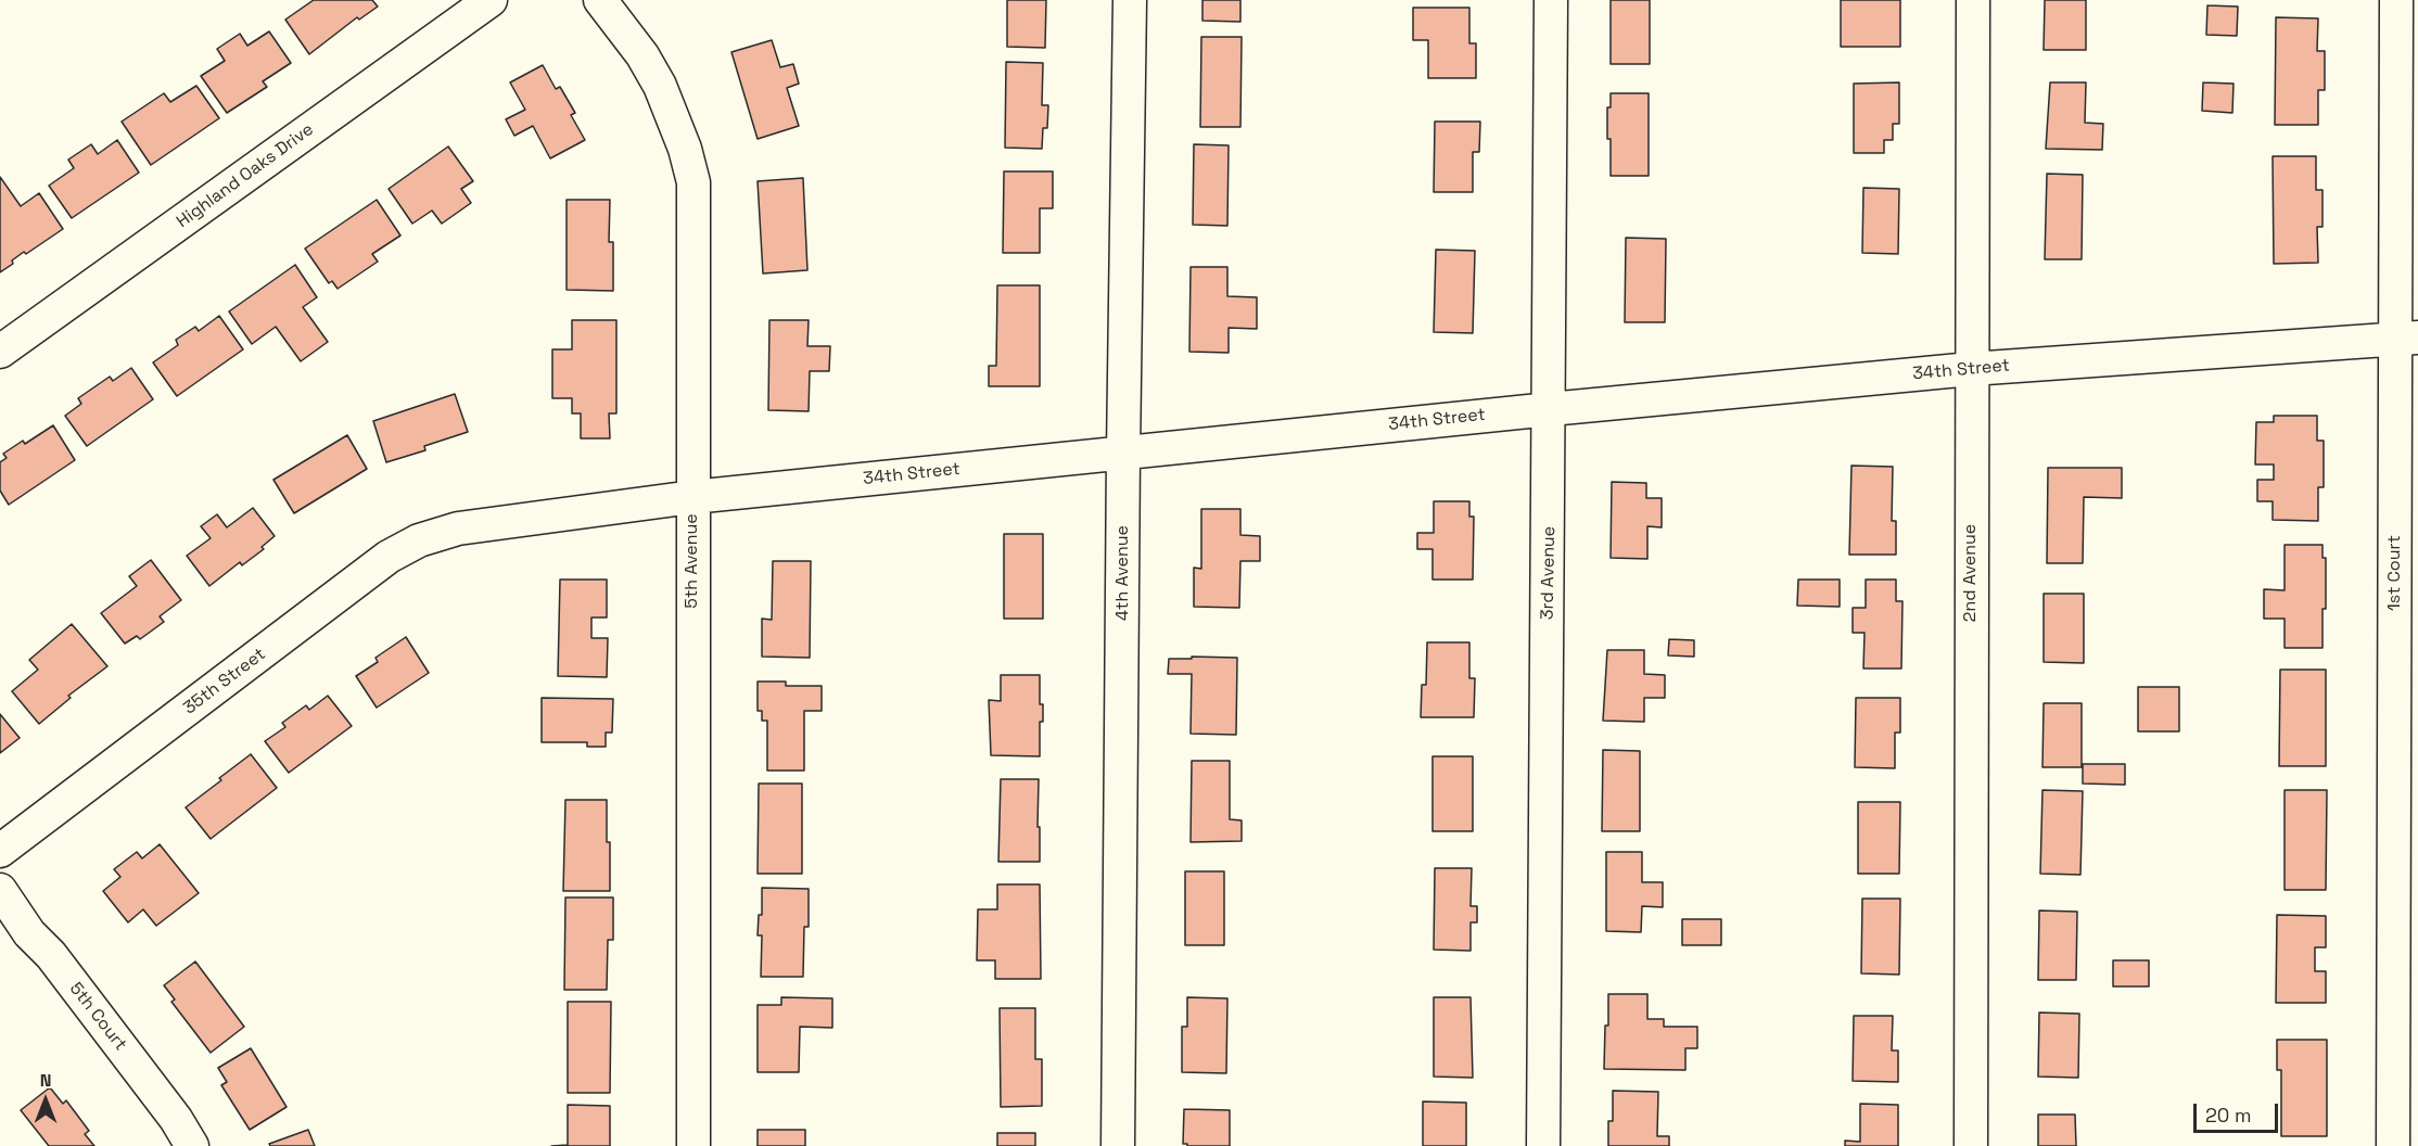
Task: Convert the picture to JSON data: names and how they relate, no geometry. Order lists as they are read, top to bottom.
{
  "streets": {
    "street": [
      "Highland Oaks Drive",
      "34th Street",
      "5th Avenue",
      "4th Avenue",
      "3rd Avenue",
      "2nd Avenue",
      "1st Court",
      "35th Street",
      "5th Court"
    ]
  },
  "crossings": [
    ["34th Street", "5th Avenue"],
    ["34th Street", "4th Avenue"],
    ["34th Street", "3rd Avenue"],
    ["34th Street", "2nd Avenue"],
    ["34th Street", "1st Court"],
    ["34th Street", "35th Street"]
  ],
  "scale_bar": "20 m",
  "north": "top"
}
